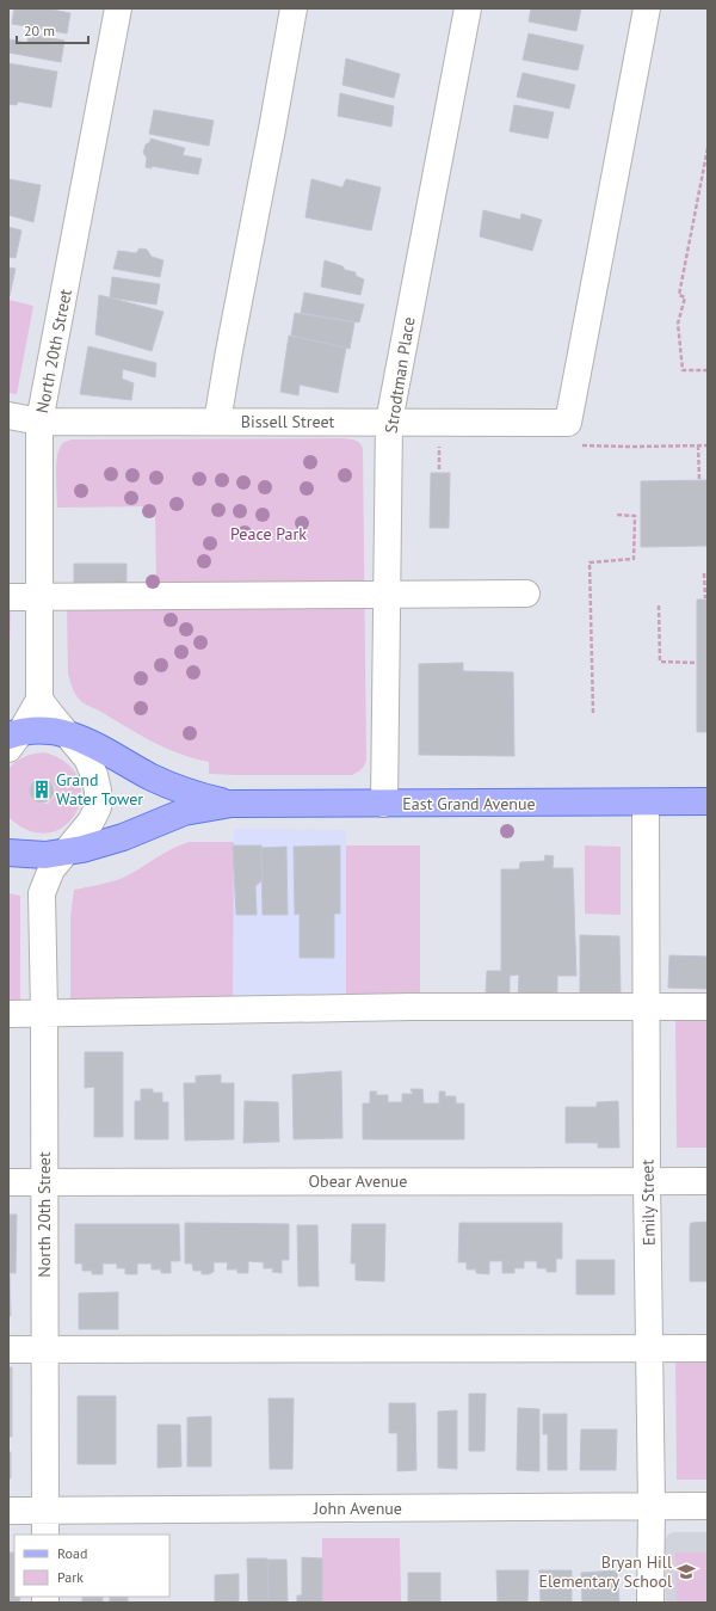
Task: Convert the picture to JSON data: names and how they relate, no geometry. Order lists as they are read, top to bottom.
{
  "streets": {
    "main road": ["East Grand Avenue"],
    "street": [
      "North 20th Street",
      "Strodtman Place",
      "Bissell Street",
      "Obear Avenue",
      "Emily Street",
      "John Avenue"
    ]
  },
  "crossings": [
    ["North 20th Street", "Bissell Street"],
    ["North 20th Street", "East Grand Avenue"],
    ["North 20th Street", "Obear Avenue"],
    ["North 20th Street", "John Avenue"],
    ["Strodtman Place", "Bissell Street"],
    ["Strodtman Place", "East Grand Avenue"],
    ["East Grand Avenue", "Emily Street"],
    ["Obear Avenue", "Emily Street"],
    ["Emily Street", "John Avenue"]
  ],
  "parks": ["Peace Park"],
  "places": {
    "building": ["Grand Water Tower"],
    "school or university": ["Bryan Hill Elementary School"]
  },
  "legend": ["Road", "Park"],
  "scale_bar": "20 m"
}
